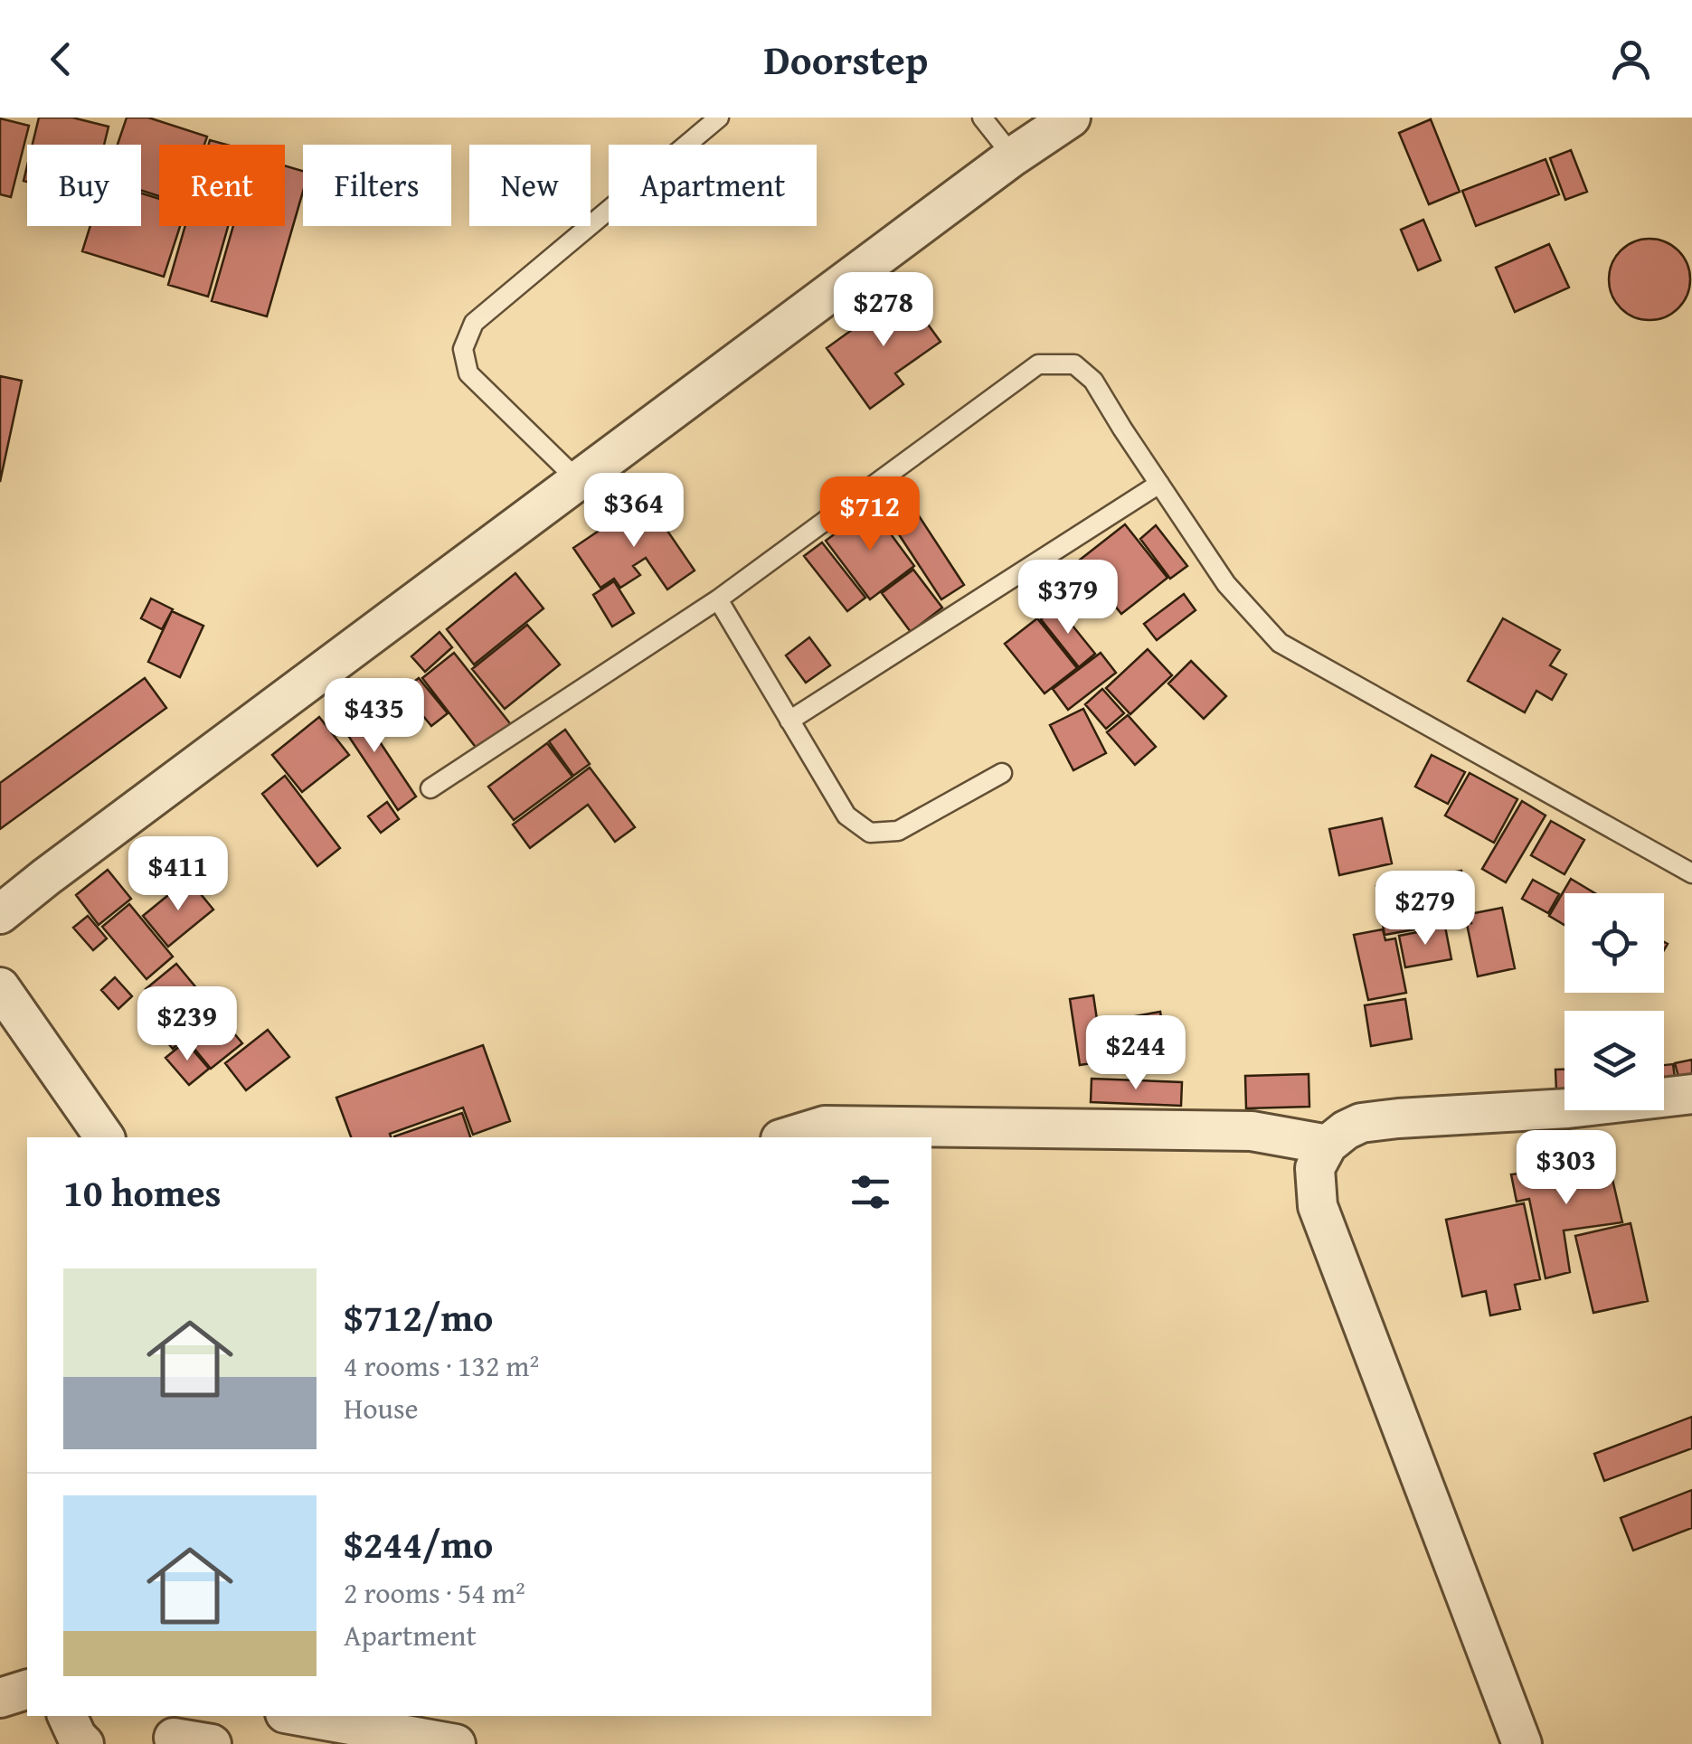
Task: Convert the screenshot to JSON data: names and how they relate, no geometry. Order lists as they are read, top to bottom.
{
  "page": {
    "header": "Doorstep",
    "chip": [
      "Buy",
      "Rent",
      "Filters",
      "New",
      "Apartment"
    ],
    "price": [
      "$278",
      "$364",
      "$712",
      "$379",
      "$435",
      "$411",
      "$279",
      "$239",
      "$244",
      "$303"
    ],
    "heading": "10 homes",
    "list": [
      {
        "name": "$712/mo",
        "note": "4 rooms · 132 m² · House"
      },
      {
        "name": "$244/mo",
        "note": "2 rooms · 54 m² · Apartment"
      }
    ]
  }
}
